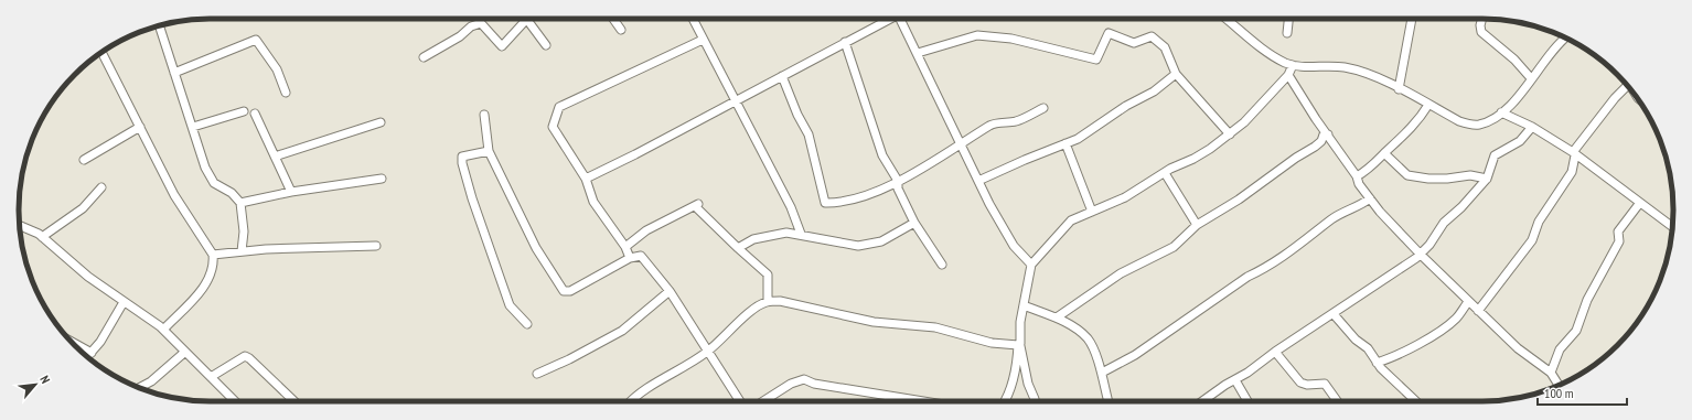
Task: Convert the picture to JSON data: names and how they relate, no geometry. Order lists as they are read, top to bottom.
{
  "scale_bar": "100 m",
  "north": "top right"
}
